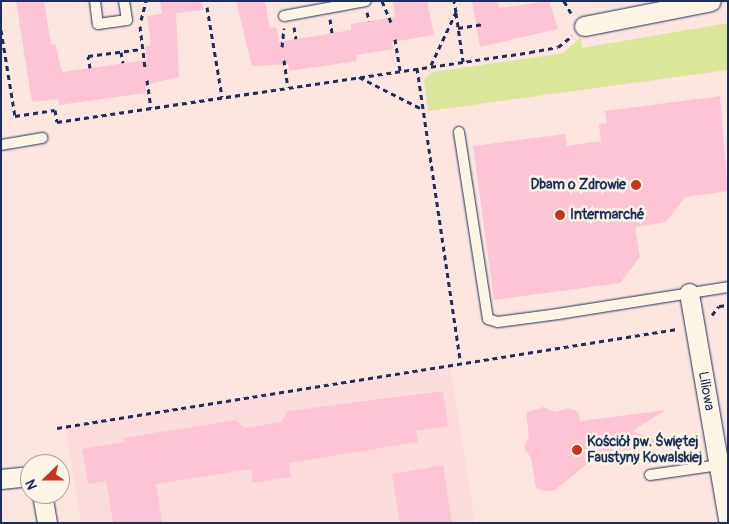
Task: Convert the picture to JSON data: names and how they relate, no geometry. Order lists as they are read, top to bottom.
{
  "streets": {
    "street": ["Liliowa"]
  },
  "places": ["Dbam o Zdrowie", "Intermarché", "Kościół pw. Świętej Faustyny Kowalskiej"],
  "north": "left"
}
